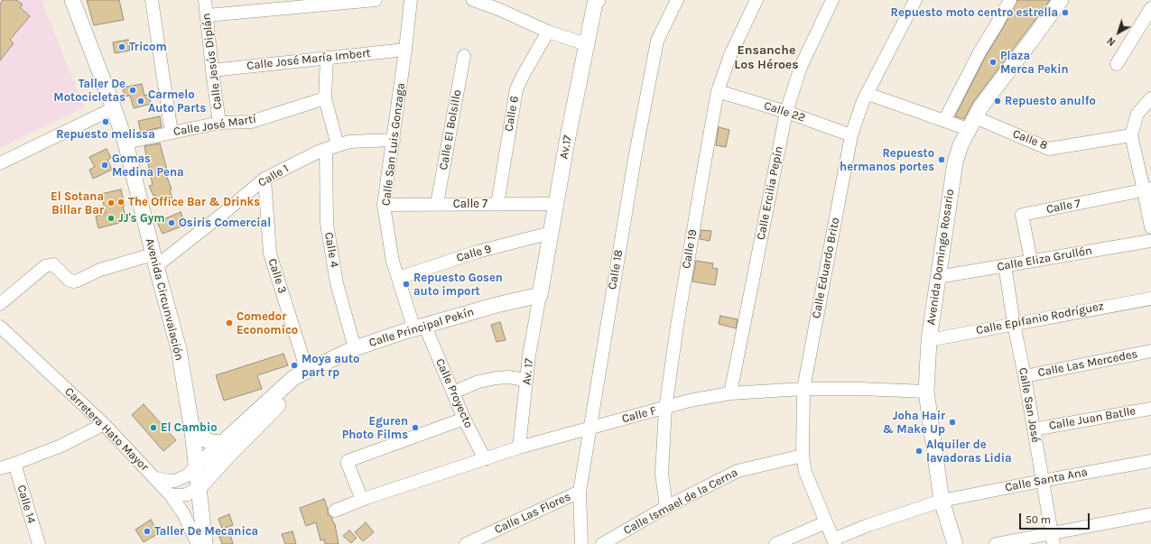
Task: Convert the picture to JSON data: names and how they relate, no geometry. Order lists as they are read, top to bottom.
{
  "streets": {
    "main road": [
      "Av.17",
      "Avenida Domingo Rosario",
      "Avenida Circunvalación",
      "Calle Principal Pekín"
    ],
    "street": [
      "Calle José María Imbert",
      "Calle Jesús Diplán",
      "Calle 22",
      "Calle 6",
      "Calle José Martí",
      "Calle El Bolsillo",
      "Calle 8",
      "Calle San Luis Gonzaga",
      "Calle 1",
      "Calle Ercilia Pepín",
      "Calle 7",
      "Calle 19",
      "Calle 4",
      "Calle 9",
      "Calle Eliza Grullón",
      "Calle Eduardo Brito",
      "Calle 18",
      "Calle 3",
      "Calle Epifanio Rodríguez",
      "Calle Las Mercedes",
      "Av. 17",
      "Calle Proyecto",
      "Calle San José",
      "Calle F",
      "Calle Juan Batlle",
      "Carretera Hato Mayor",
      "Calle Santa Ana",
      "Calle Ismael de la Cerna",
      "Calle 14",
      "Calle Las Flores"
    ]
  },
  "crossings": [
    ["Calle José María Imbert", "Calle Jesús Diplán"],
    ["Calle José María Imbert", "Calle San Luis Gonzaga"],
    ["Calle José María Imbert", "Calle 4"],
    ["Calle Jesús Diplán", "Calle José Martí"],
    ["Calle 22", "Calle Ercilia Pepín"],
    ["Calle 22", "Calle 19"],
    ["Calle 22", "Calle Eduardo Brito"],
    ["Calle 6", "Calle 7"],
    ["Calle José Martí", "Calle 4"],
    ["Calle José Martí", "Avenida Circunvalación"],
    ["Calle El Bolsillo", "Calle 7"],
    ["Calle 8", "Avenida Domingo Rosario"],
    ["Calle 8", "Calle Eduardo Brito"],
    ["Calle San Luis Gonzaga", "Calle 1"],
    ["Calle San Luis Gonzaga", "Calle 7"],
    ["Calle San Luis Gonzaga", "Calle 9"],
    ["Calle San Luis Gonzaga", "Calle Principal Pekín"],
    ["Calle San Luis Gonzaga", "Calle Proyecto"],
    ["Av.17", "Calle 7"],
    ["Av.17", "Calle 9"],
    ["Av.17", "Calle Principal Pekín"],
    ["Av.17", "Av. 17"],
    ["Calle 1", "Calle 4"],
    ["Calle 1", "Calle 3"],
    ["Calle 1", "Avenida Circunvalación"],
    ["Calle Ercilia Pepín", "Calle F"],
    ["Calle 7", "Calle Eliza Grullón"],
    ["Calle 19", "Calle F"],
    ["Calle 19", "Calle Ismael de la Cerna"],
    ["Calle 4", "Calle Principal Pekín"],
    ["Avenida Domingo Rosario", "Calle Eliza Grullón"],
    ["Avenida Domingo Rosario", "Calle Epifanio Rodríguez"],
    ["Avenida Domingo Rosario", "Calle F"],
    ["Avenida Domingo Rosario", "Calle Santa Ana"],
    ["Calle Eliza Grullón", "Calle San José"],
    ["Calle Eduardo Brito", "Calle F"],
    ["Calle Eduardo Brito", "Calle Santa Ana"],
    ["Calle Eduardo Brito", "Calle Ismael de la Cerna"],
    ["Calle 18", "Calle F"],
    ["Calle 18", "Calle Las Flores"],
    ["Calle 3", "Calle Principal Pekín"],
    ["Avenida Circunvalación", "Calle Principal Pekín"],
    ["Calle Epifanio Rodríguez", "Calle San José"],
    ["Calle Principal Pekín", "Av. 17"],
    ["Calle Principal Pekín", "Calle Proyecto"],
    ["Calle Las Mercedes", "Calle San José"],
    ["Av. 17", "Calle F"],
    ["Calle Proyecto", "Calle F"],
    ["Calle San José", "Calle Juan Batlle"],
    ["Calle San José", "Calle Santa Ana"]
  ],
  "districts": ["Ensanche Los Héroes"],
  "places": [
    "Repuesto moto centro estrella",
    "Tricom",
    "Plaza Merca Pekin",
    "Taller De Motocicletas",
    "Carmelo Auto Parts",
    "Repuesto anulfo",
    "Repuesto melissa",
    "Repuesto hermanos portes",
    "Gomas Medina Pena",
    "The Office Bar & Drinks",
    "El Sotana Billar Bar",
    "JJ's Gym",
    "Osiris Comercial",
    "Repuesto Gosen auto import",
    "Comedor Economico",
    "Moya auto part rp",
    "Joha Hair & Make Up",
    "El Cambio",
    "Eguren Photo Films",
    "Alquiler de lavadoras Lidia",
    "Taller De Mecanica"
  ],
  "scale_bar": "50 m",
  "north": "bottom left"
}
